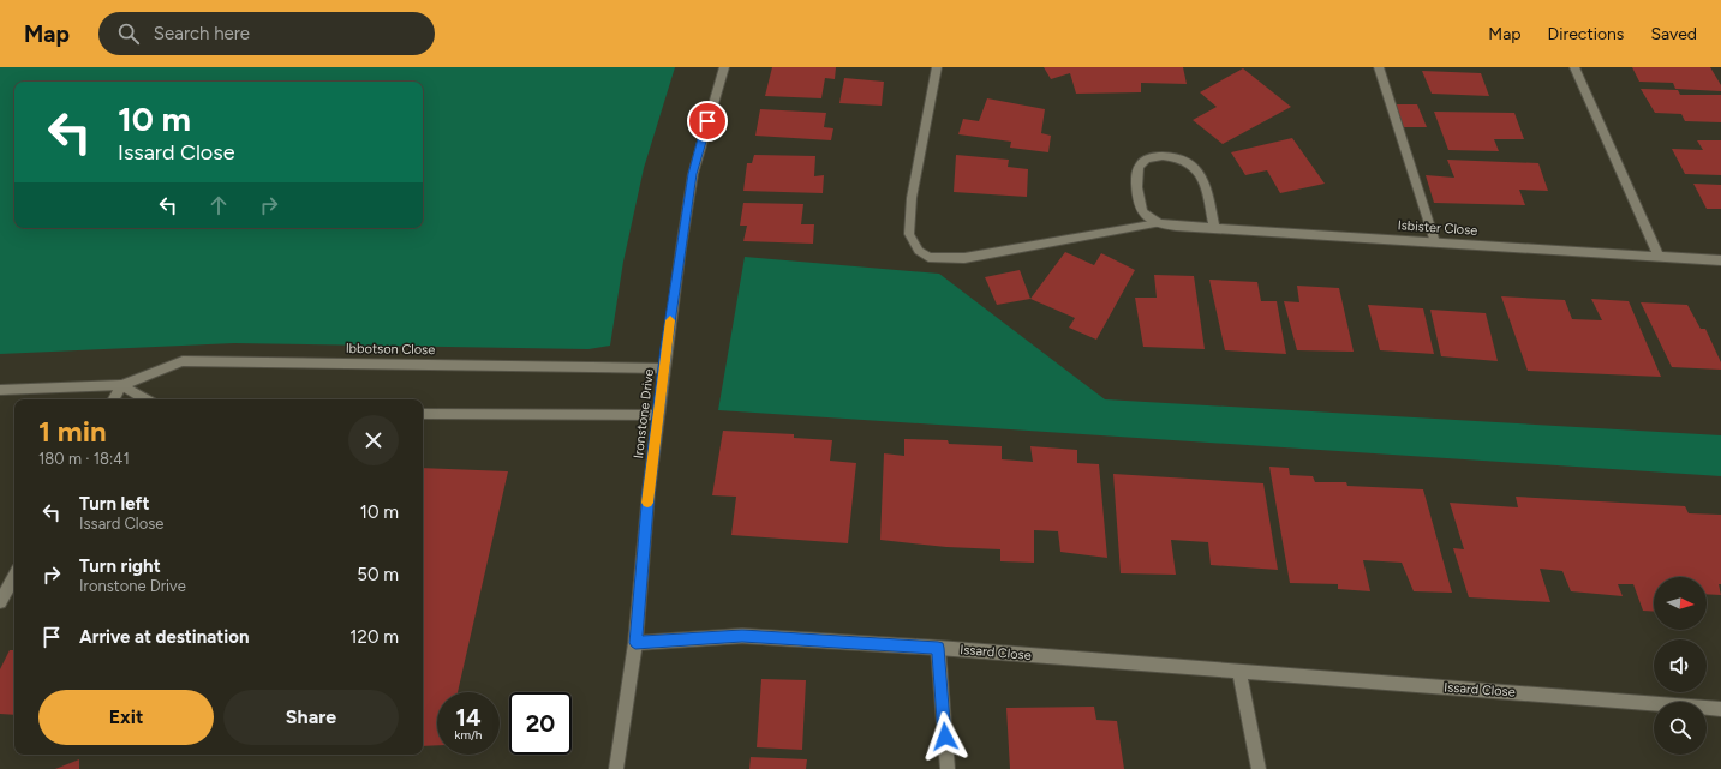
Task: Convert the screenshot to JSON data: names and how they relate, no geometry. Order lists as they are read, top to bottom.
{
  "streets": {
    "street": [
      "Isbister Close",
      "Ibbotson Close",
      "Ironstone Drive",
      "Issard Close"
    ]
  },
  "crossings": [
    ["Ibbotson Close", "Ironstone Drive"],
    ["Ironstone Drive", "Issard Close"]
  ],
  "north": "right",
  "page": {
    "header": "Map",
    "search": "Search here",
    "nav": ["Map", "Directions", "Saved"],
    "turn": ["10 m", "Issard Close"],
    "heading": ["1 min", "180 m · 18:41"],
    "list": [
      {
        "name": "Turn left",
        "note": "Issard Close",
        "value": "10 m"
      },
      {
        "name": "Turn right",
        "note": "Ironstone Drive",
        "value": "50 m"
      },
      {
        "name": "Arrive at destination",
        "value": "120 m"
      }
    ],
    "buttons": ["Exit", "Share"],
    "speed": "14 km/h",
    "limit": "20"
  }
}
